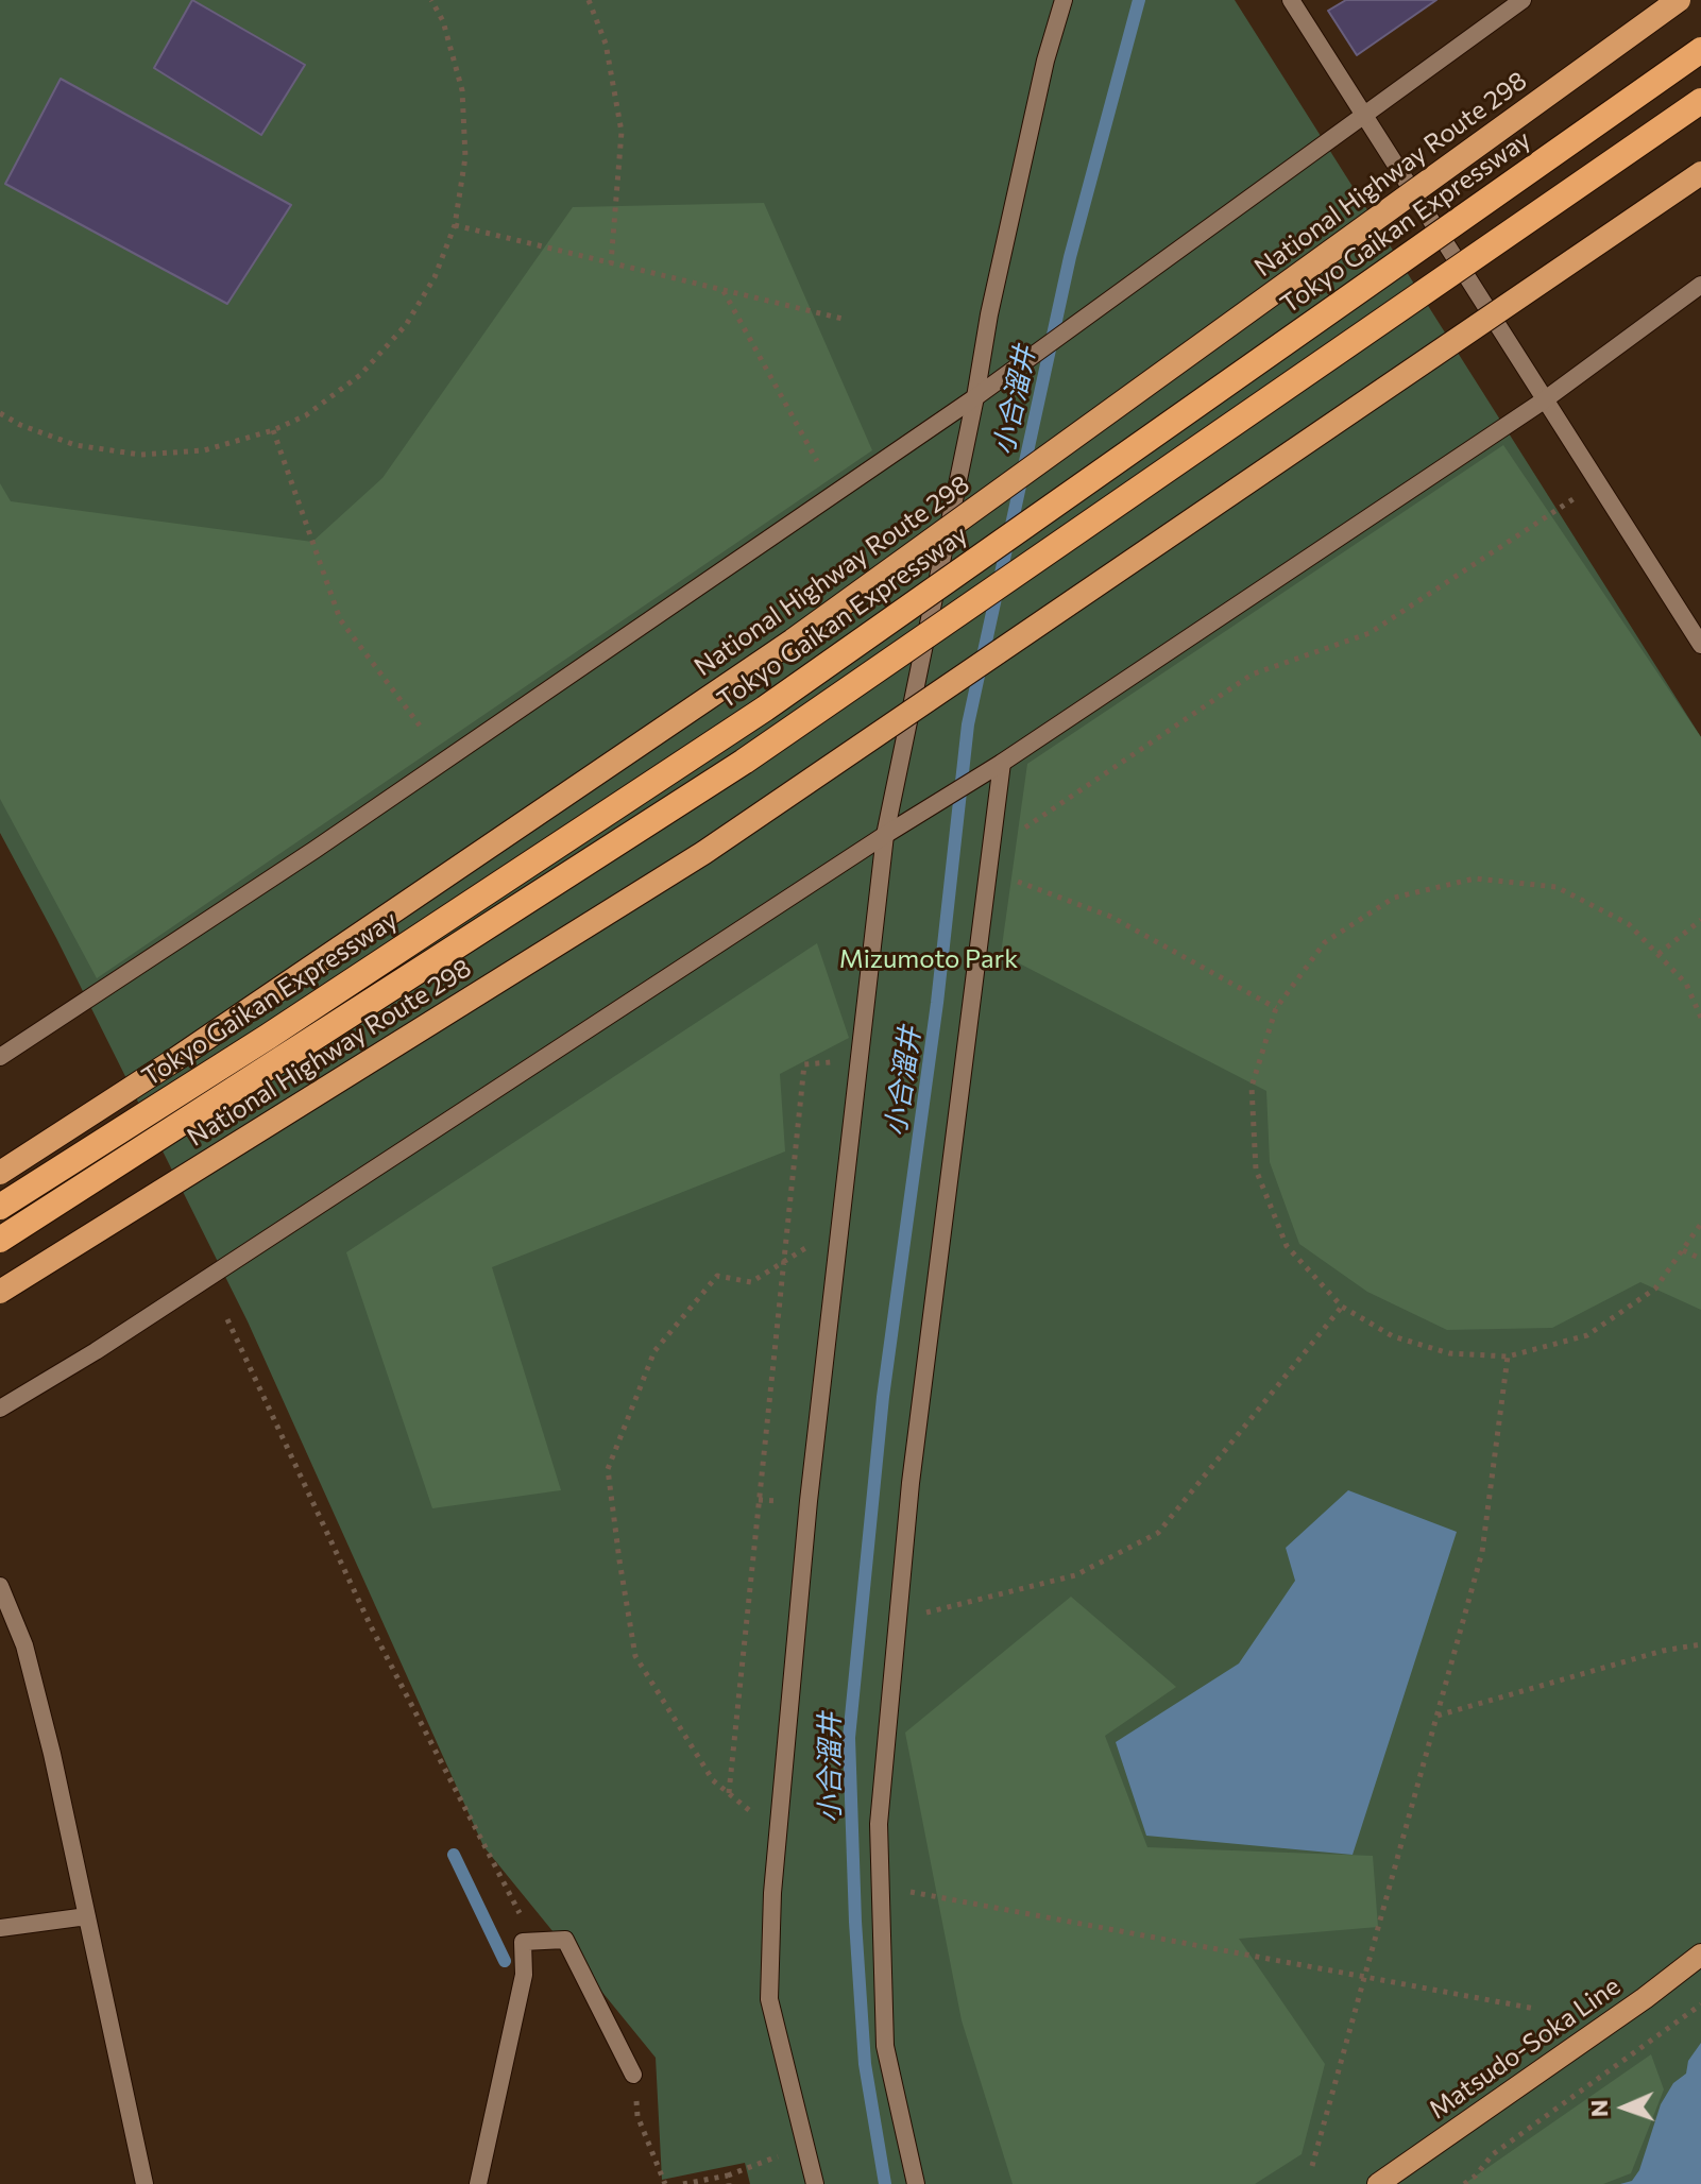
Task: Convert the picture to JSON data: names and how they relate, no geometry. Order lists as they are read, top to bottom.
{
  "streets": {
    "highway": ["National Highway Route 298", "Tokyo Gaikan Expressway"],
    "main road": ["Matsudo-Soka Line"]
  },
  "water": ["小合溜井"],
  "parks": ["Mizumoto Park"],
  "north": "left"
}
